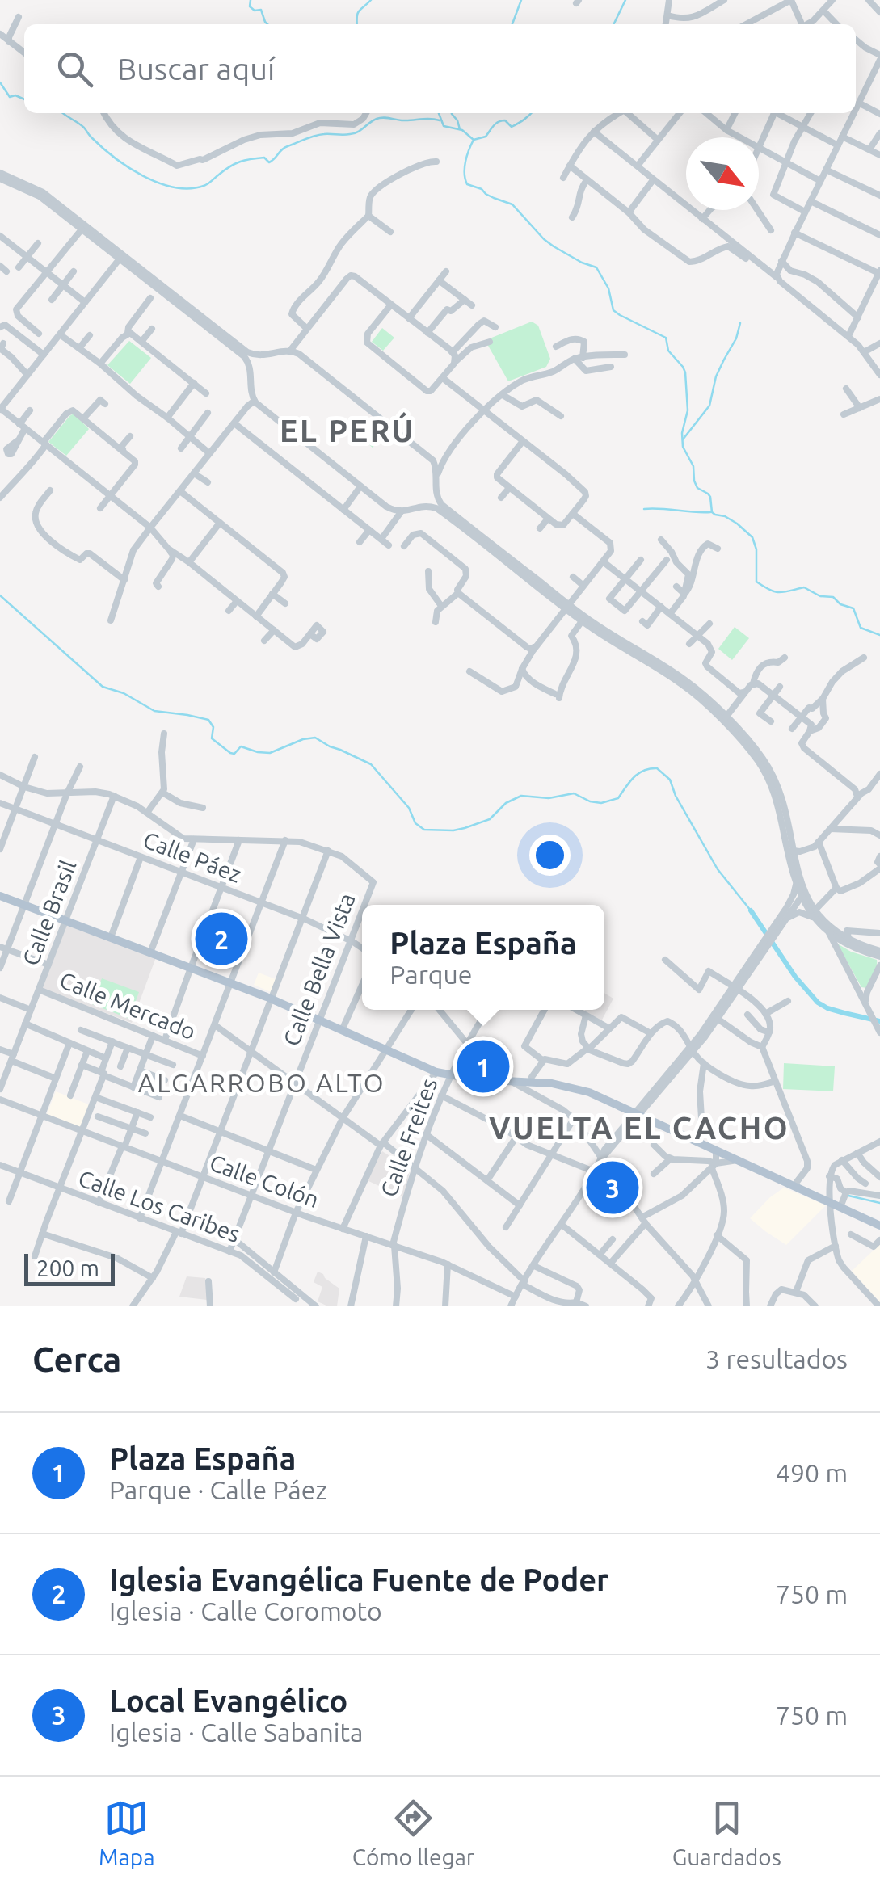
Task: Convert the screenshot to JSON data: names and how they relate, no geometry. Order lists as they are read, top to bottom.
{
  "streets": {
    "street": [
      "Calle Páez",
      "Calle Brasil",
      "Calle Bella Vista",
      "Calle Mercado",
      "Calle Freites",
      "Calle Colón",
      "Calle Los Caribes"
    ]
  },
  "crossings": [
    ["Calle Páez", "Calle Brasil"],
    ["Calle Páez", "Calle Bella Vista"],
    ["Calle Brasil", "Calle Mercado"],
    ["Calle Bella Vista", "Calle Colón"],
    ["Calle Bella Vista", "Calle Los Caribes"],
    ["Calle Freites", "Calle Colón"]
  ],
  "districts": ["EL PERÚ", "ALGARROBO ALTO", "VUELTA EL CACHO"],
  "scale_bar": "200 m",
  "north": "bottom right",
  "page": {
    "search": "Buscar aquí",
    "popup": ["Plaza España", "Parque"],
    "pins": ["2", "1", "3"],
    "scale": "200 m",
    "heading": ["Cerca", "3 resultados"],
    "list": [
      {
        "mark": "1",
        "name": "Plaza España",
        "note": "Parque · Calle Páez",
        "value": "490 m"
      },
      {
        "mark": "2",
        "name": "Iglesia Evangélica Fuente de Poder",
        "note": "Iglesia · Calle Coromoto",
        "value": "750 m"
      },
      {
        "mark": "3",
        "name": "Local Evangélico",
        "note": "Iglesia · Calle Sabanita",
        "value": "750 m"
      }
    ],
    "nav": ["Mapa", "Cómo llegar", "Guardados"]
  }
}
